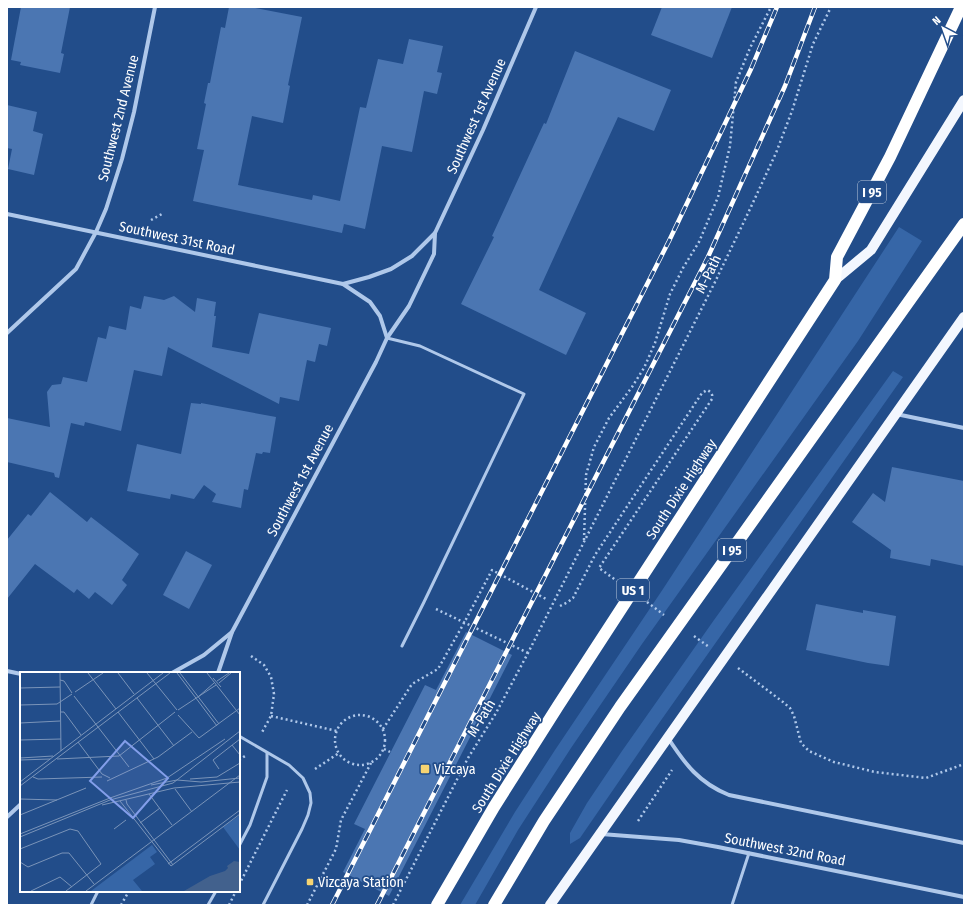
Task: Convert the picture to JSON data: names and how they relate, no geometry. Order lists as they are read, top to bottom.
{
  "streets": {
    "highway": ["I 95", "South Dixie Highway", "US 1"],
    "street": [
      "Southwest 1st Avenue",
      "Southwest 2nd Avenue",
      "Southwest 31st Road",
      "Southwest 32nd Road"
    ],
    "path": ["M-Path"]
  },
  "crossings": [
    ["Southwest 1st Avenue", "Southwest 31st Road"],
    ["Southwest 2nd Avenue", "Southwest 31st Road"],
    ["I 95", "South Dixie Highway"]
  ],
  "places": {
    "transit": ["Vizcaya", "Vizcaya Station"]
  },
  "north": "top left"
}
